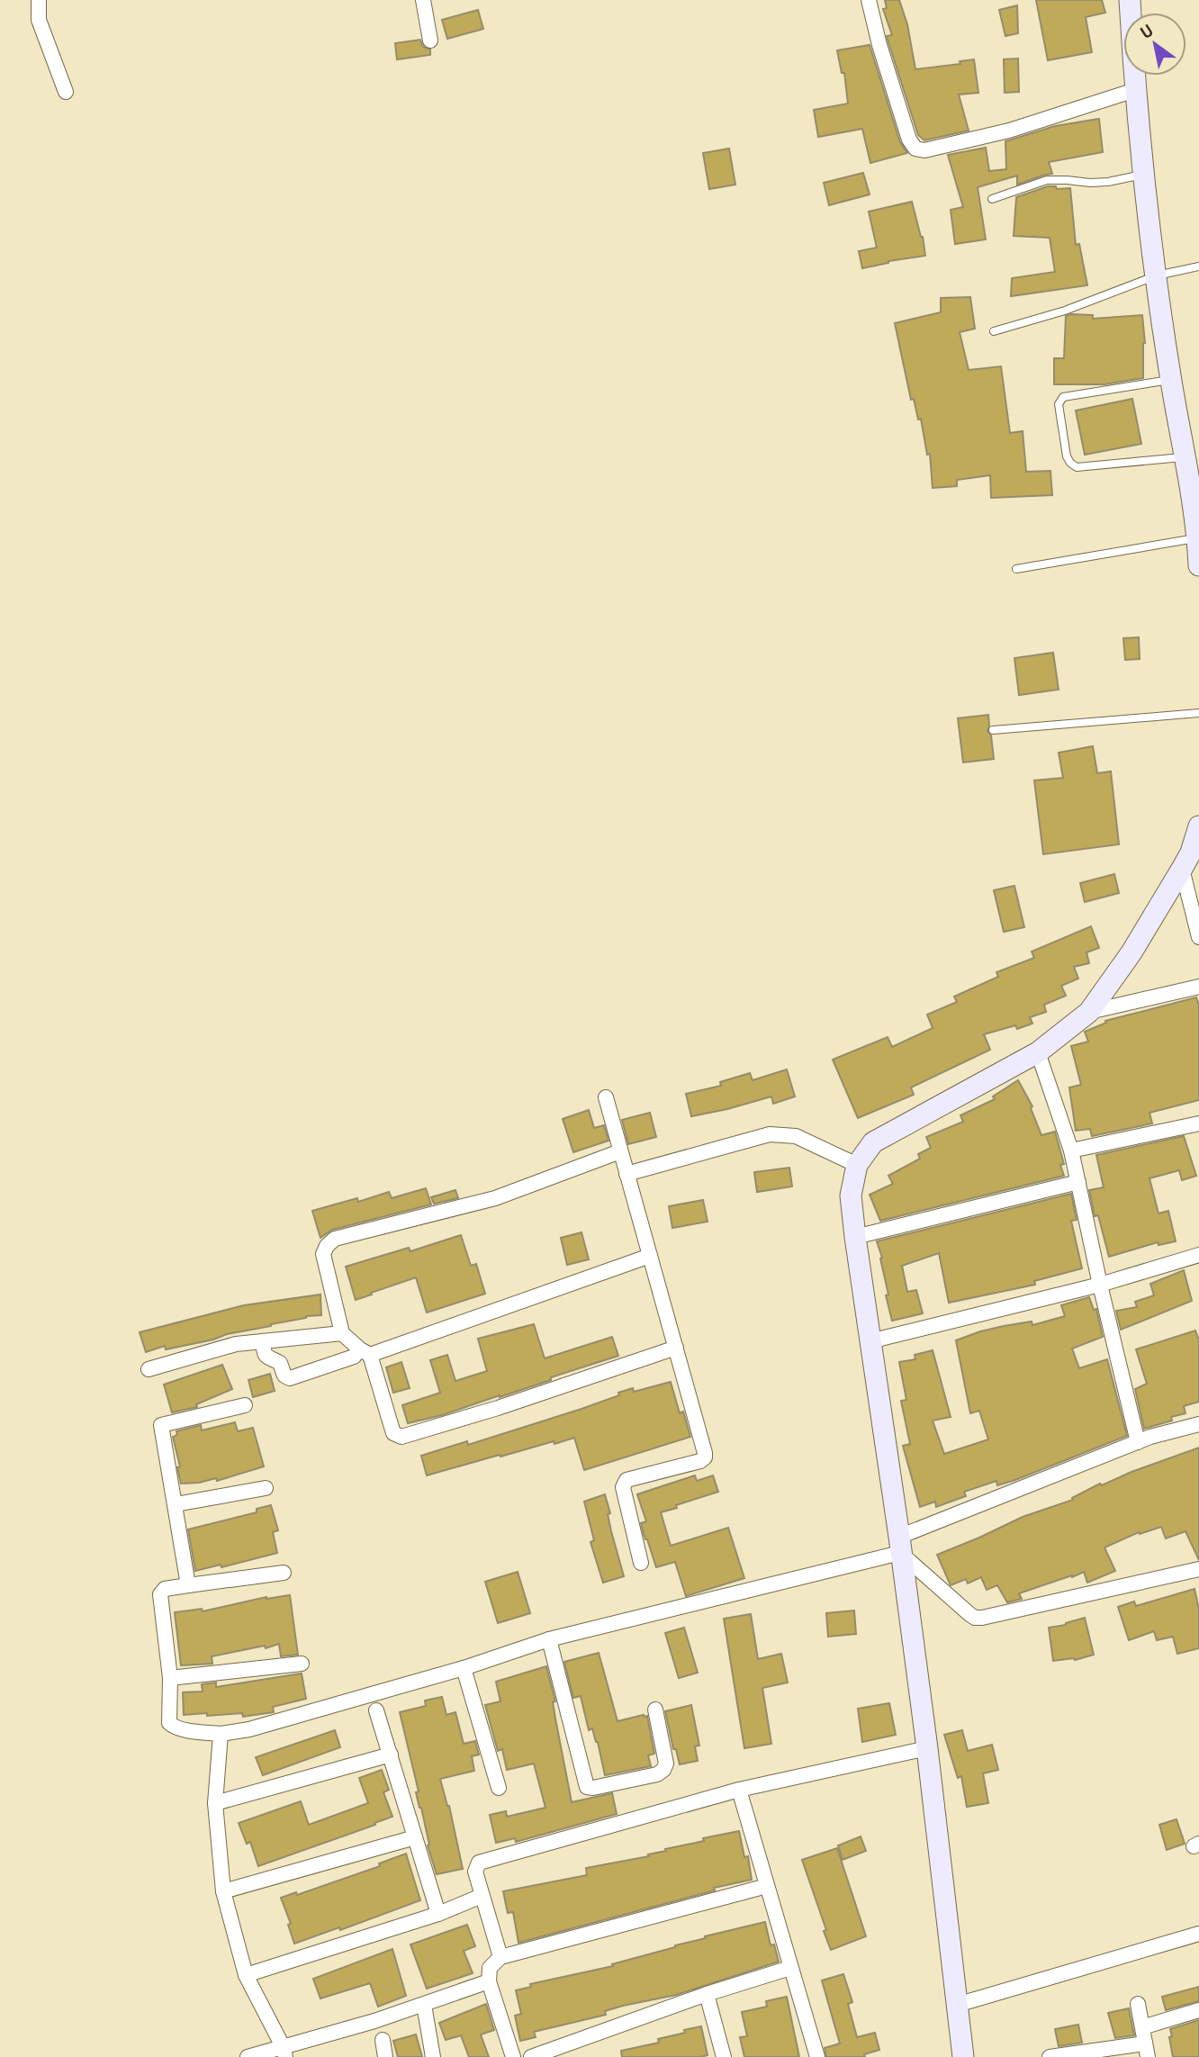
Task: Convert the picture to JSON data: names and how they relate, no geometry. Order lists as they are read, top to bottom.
{
  "north": "top left"
}
